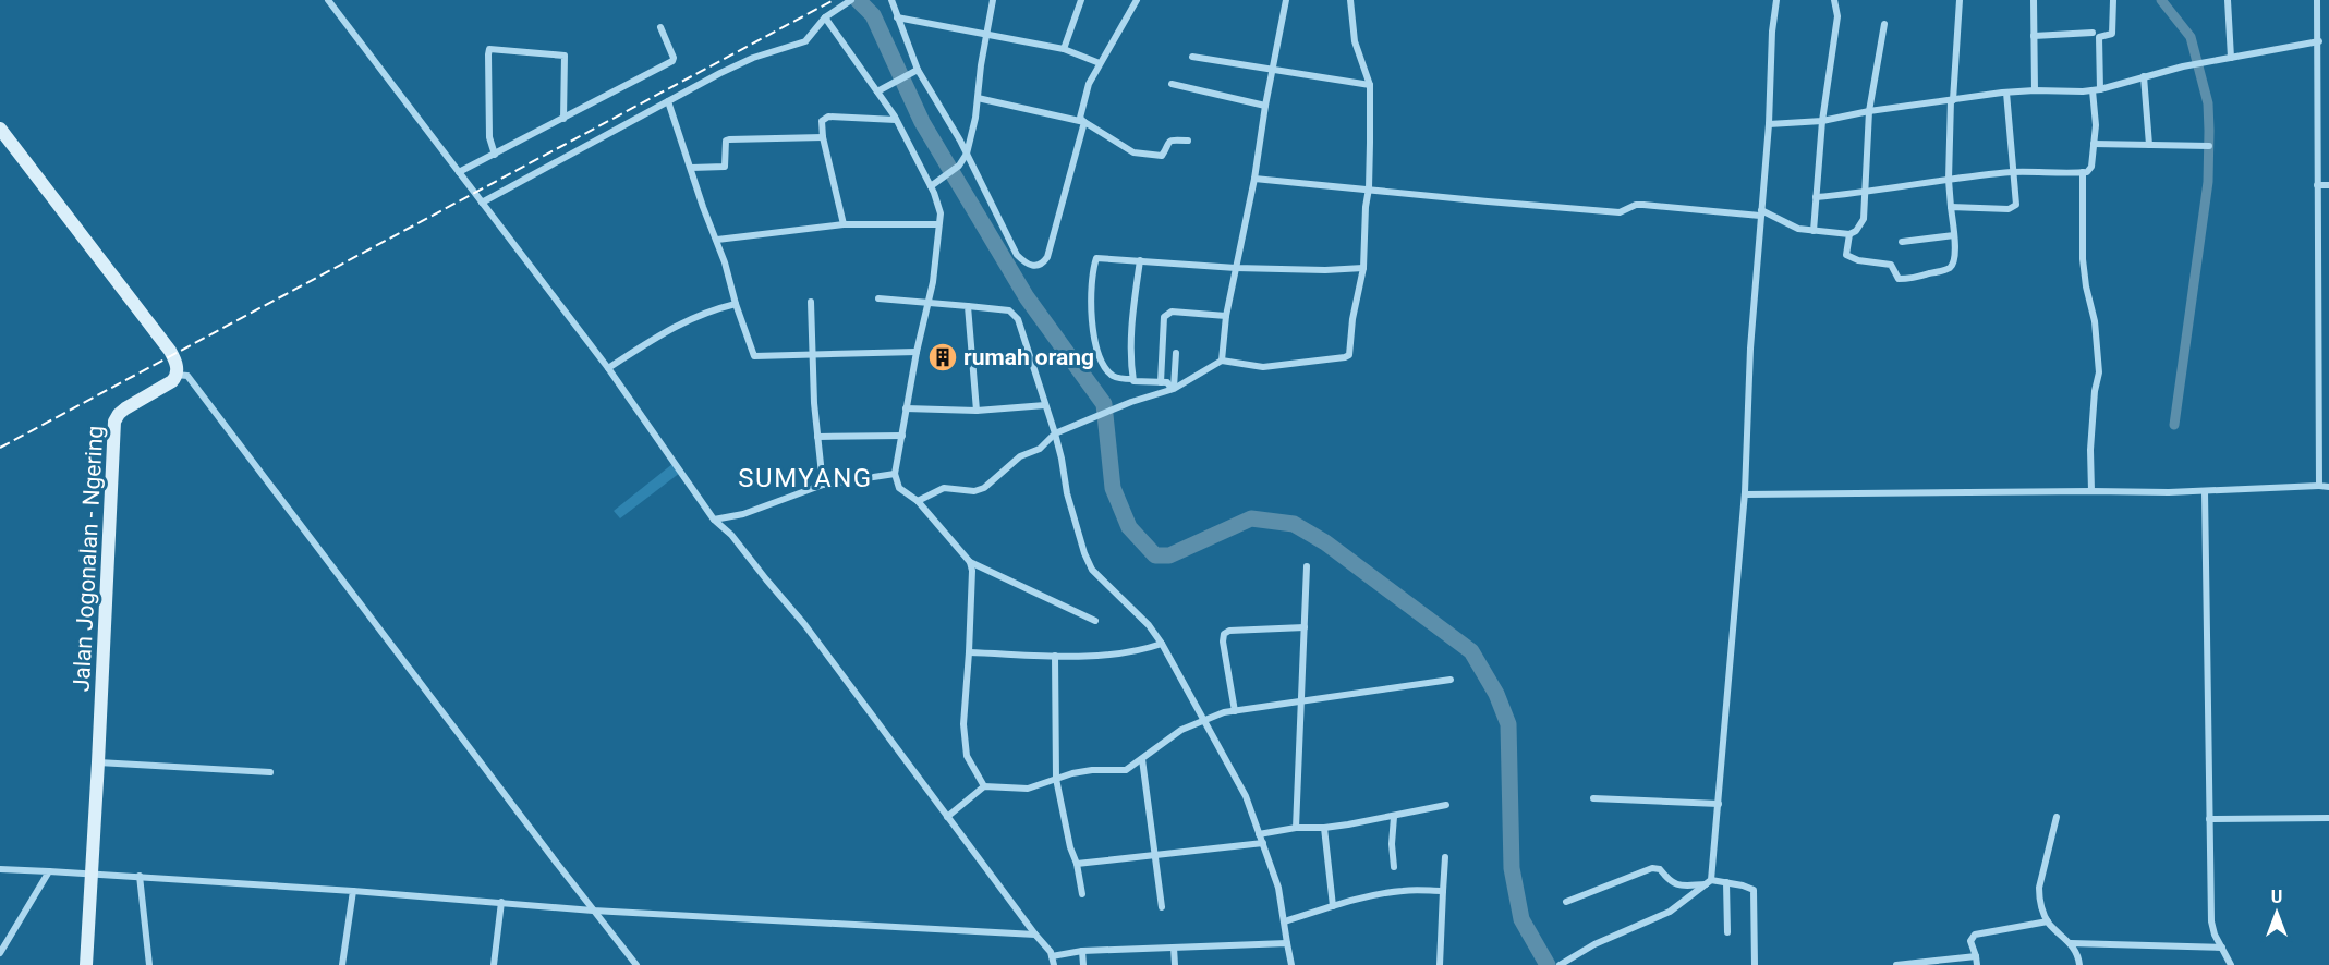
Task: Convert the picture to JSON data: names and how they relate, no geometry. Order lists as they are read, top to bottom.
{
  "streets": {
    "main road": ["Jalan Jogonalan - Ngering"]
  },
  "districts": ["SUMYANG"],
  "places": {
    "building": ["rumah orang"]
  },
  "north": "top"
}
